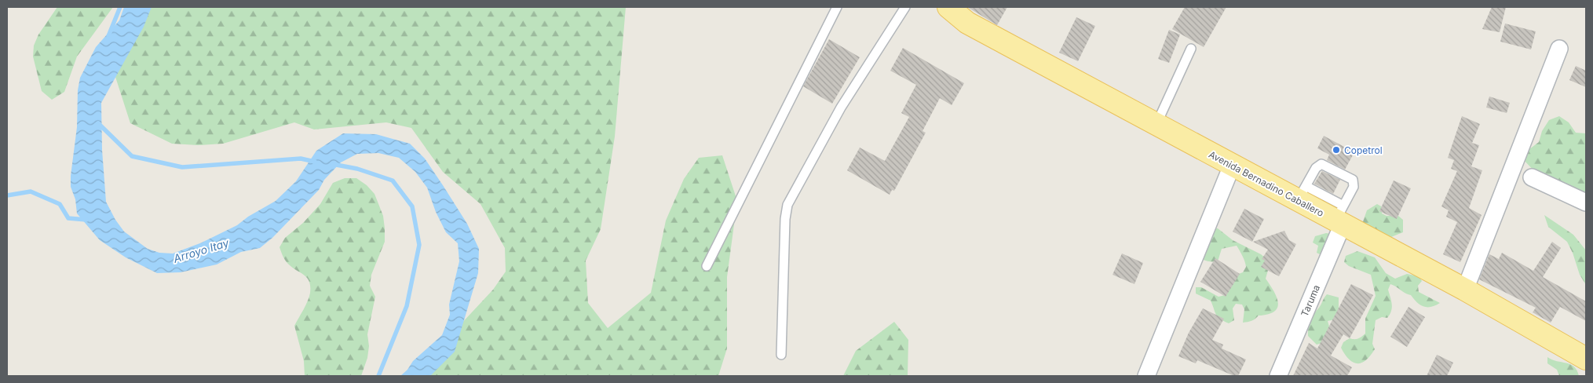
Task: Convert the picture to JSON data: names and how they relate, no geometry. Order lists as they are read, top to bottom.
{
  "streets": {
    "main road": ["Avenida Bernadino Caballero"],
    "street": ["Taruma"]
  },
  "crossings": [
    ["Avenida Bernadino Caballero", "Taruma"]
  ],
  "water": ["Arroyo Itay"],
  "places": ["Copetrol"]
}
